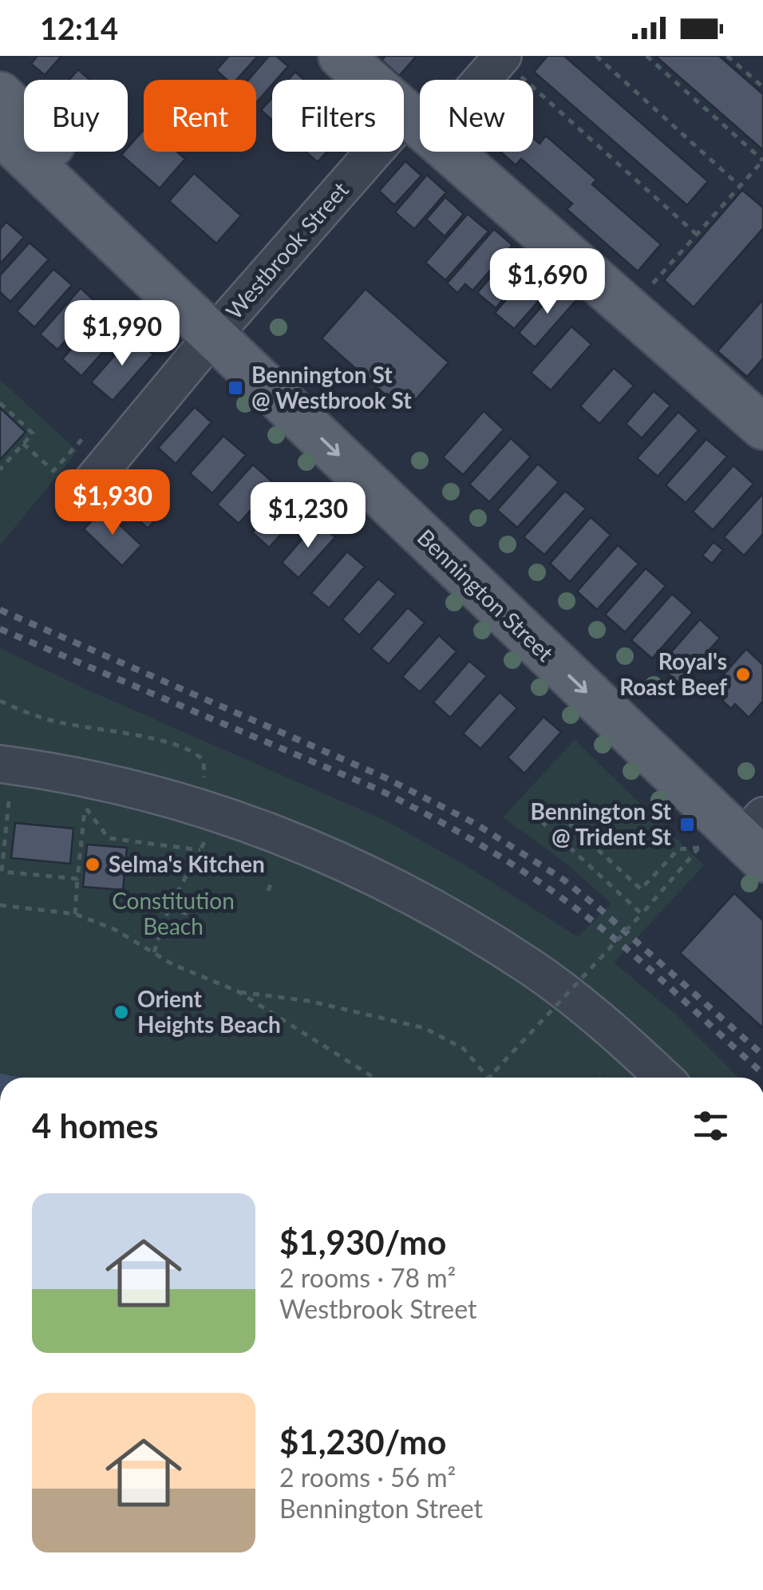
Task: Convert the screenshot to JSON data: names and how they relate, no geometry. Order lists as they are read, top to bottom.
{
  "streets": {
    "main road": ["Bennington Street"],
    "street": ["Westbrook Street"]
  },
  "crossings": [
    ["Westbrook Street", "Bennington Street"]
  ],
  "parks": ["Constitution Beach"],
  "places": {
    "transit": ["Bennington St @ Westbrook St", "Bennington St @ Trident St"],
    "other": ["Royal's Roast Beef", "Selma's Kitchen", "Orient Heights Beach"]
  },
  "page": {
    "status": "12:14",
    "chip": [
      "Buy",
      "Rent",
      "Filters",
      "New"
    ],
    "price": [
      "$1,690",
      "$1,990",
      "$1,930",
      "$1,230"
    ],
    "heading": "4 homes",
    "list": [
      {
        "name": "$1,930/mo",
        "note": "2 rooms · 78 m² · Westbrook Street"
      },
      {
        "name": "$1,230/mo",
        "note": "2 rooms · 56 m² · Bennington Street"
      }
    ]
  }
}
